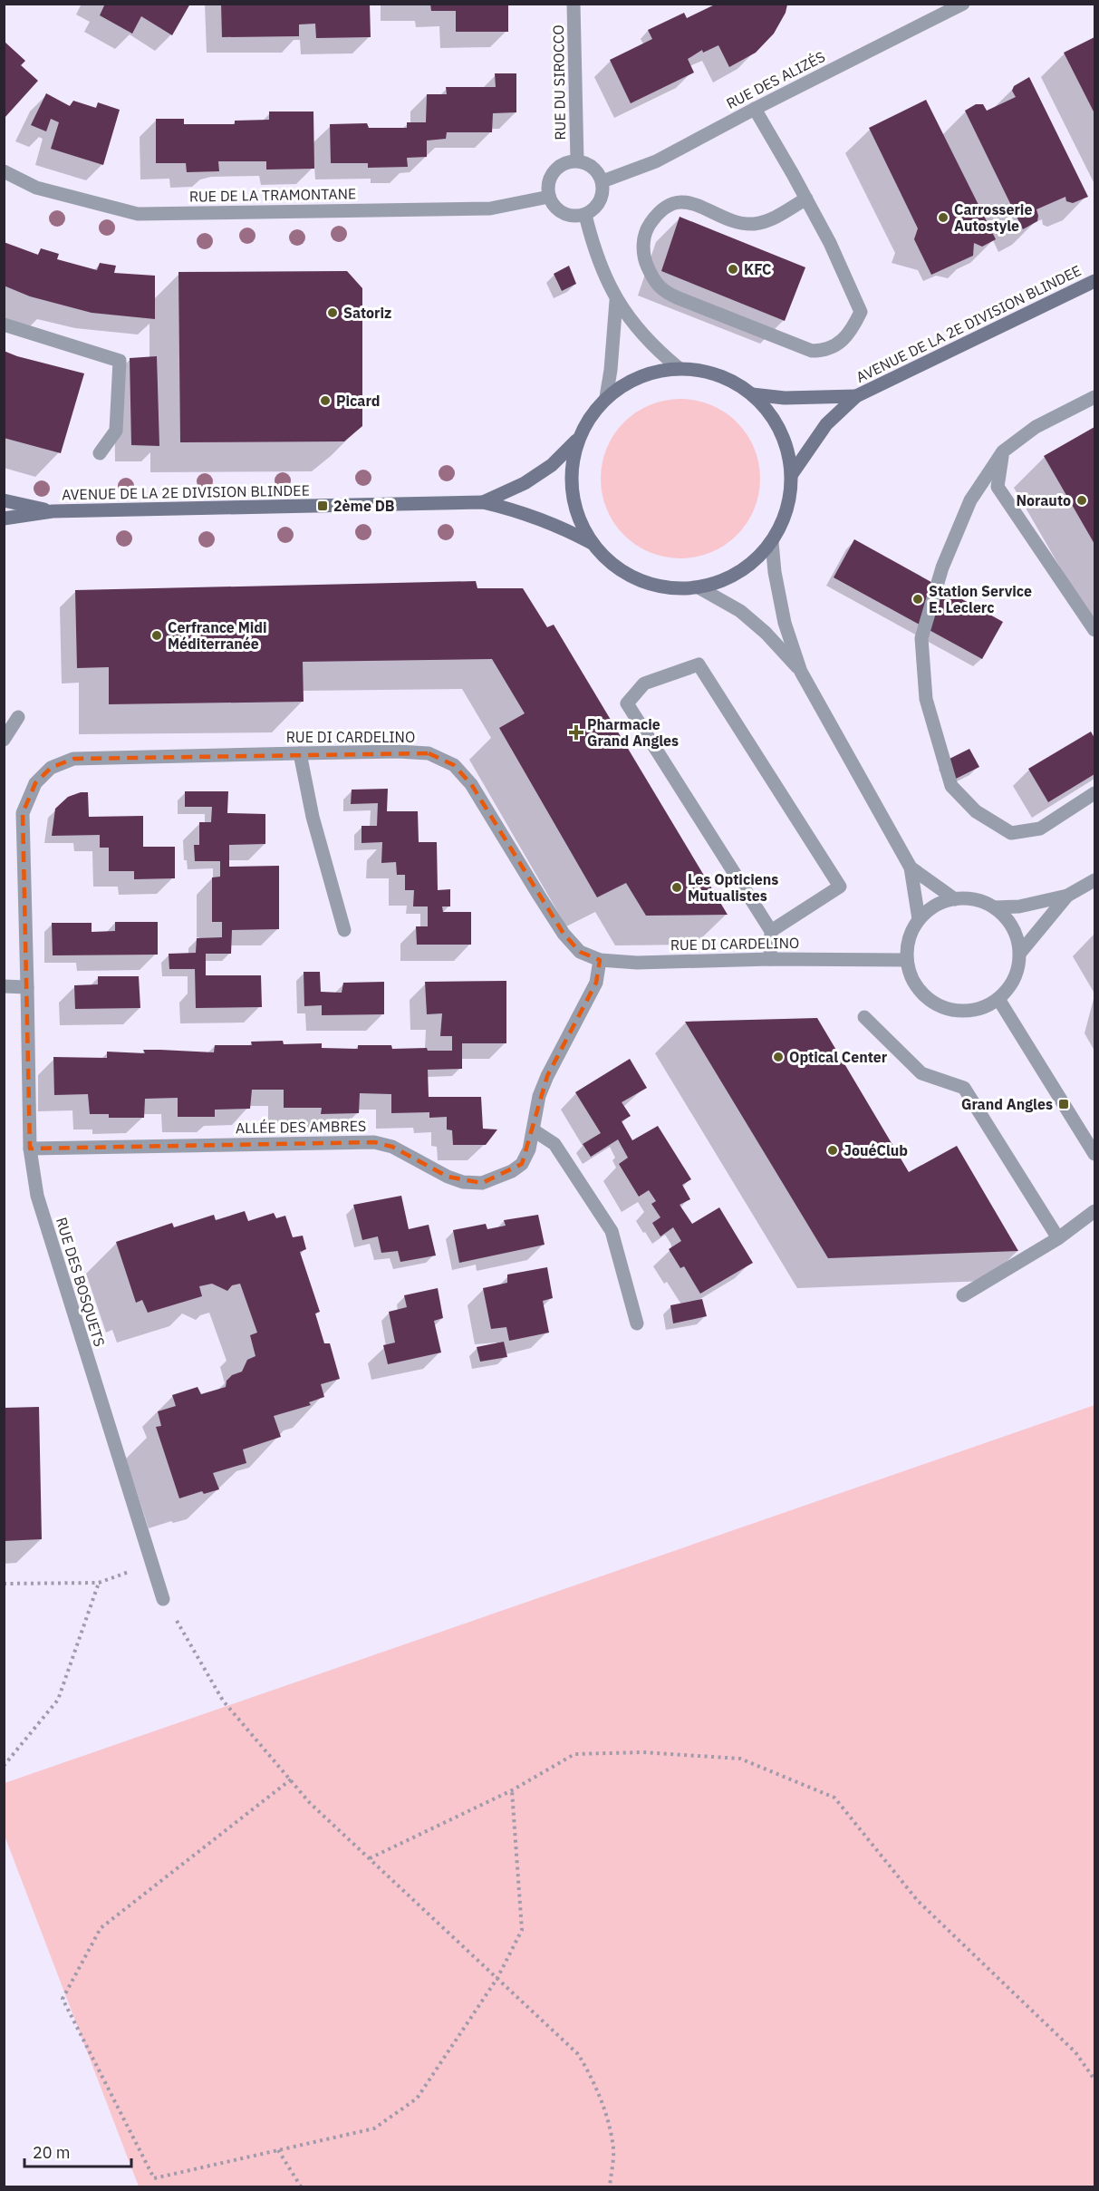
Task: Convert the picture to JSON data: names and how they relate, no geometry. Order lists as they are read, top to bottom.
{
  "streets": {
    "main road": ["AVENUE DE LA 2E DIVISION BLINDEE"],
    "street": [
      "RUE DES ALIZÉS",
      "RUE DU SIROCCO",
      "RUE DE LA TRAMONTANE",
      "RUE DI CARDELINO",
      "ALLÉE DES AMBRES",
      "RUE DES BOSQUETS"
    ]
  },
  "crossings": [
    ["RUE DES ALIZÉS", "RUE DU SIROCCO"],
    ["RUE DES ALIZÉS", "RUE DE LA TRAMONTANE"],
    ["RUE DU SIROCCO", "RUE DE LA TRAMONTANE"],
    ["RUE DI CARDELINO", "ALLÉE DES AMBRES"],
    ["RUE DI CARDELINO", "RUE DES BOSQUETS"],
    ["ALLÉE DES AMBRES", "RUE DES BOSQUETS"]
  ],
  "places": {
    "other": [
      "Carrosserie Autostyle",
      "KFC",
      "Satoriz",
      "Picard",
      "Norauto",
      "Station Service E. Leclerc",
      "Cerfrance Midi Méditerranée",
      "Les Opticiens Mutualistes",
      "Optical Center",
      "JouéClub"
    ],
    "transit": ["2ème DB", "Grand Angles"],
    "health": ["Pharmacie Grand Angles"]
  },
  "scale_bar": "20 m"
}
